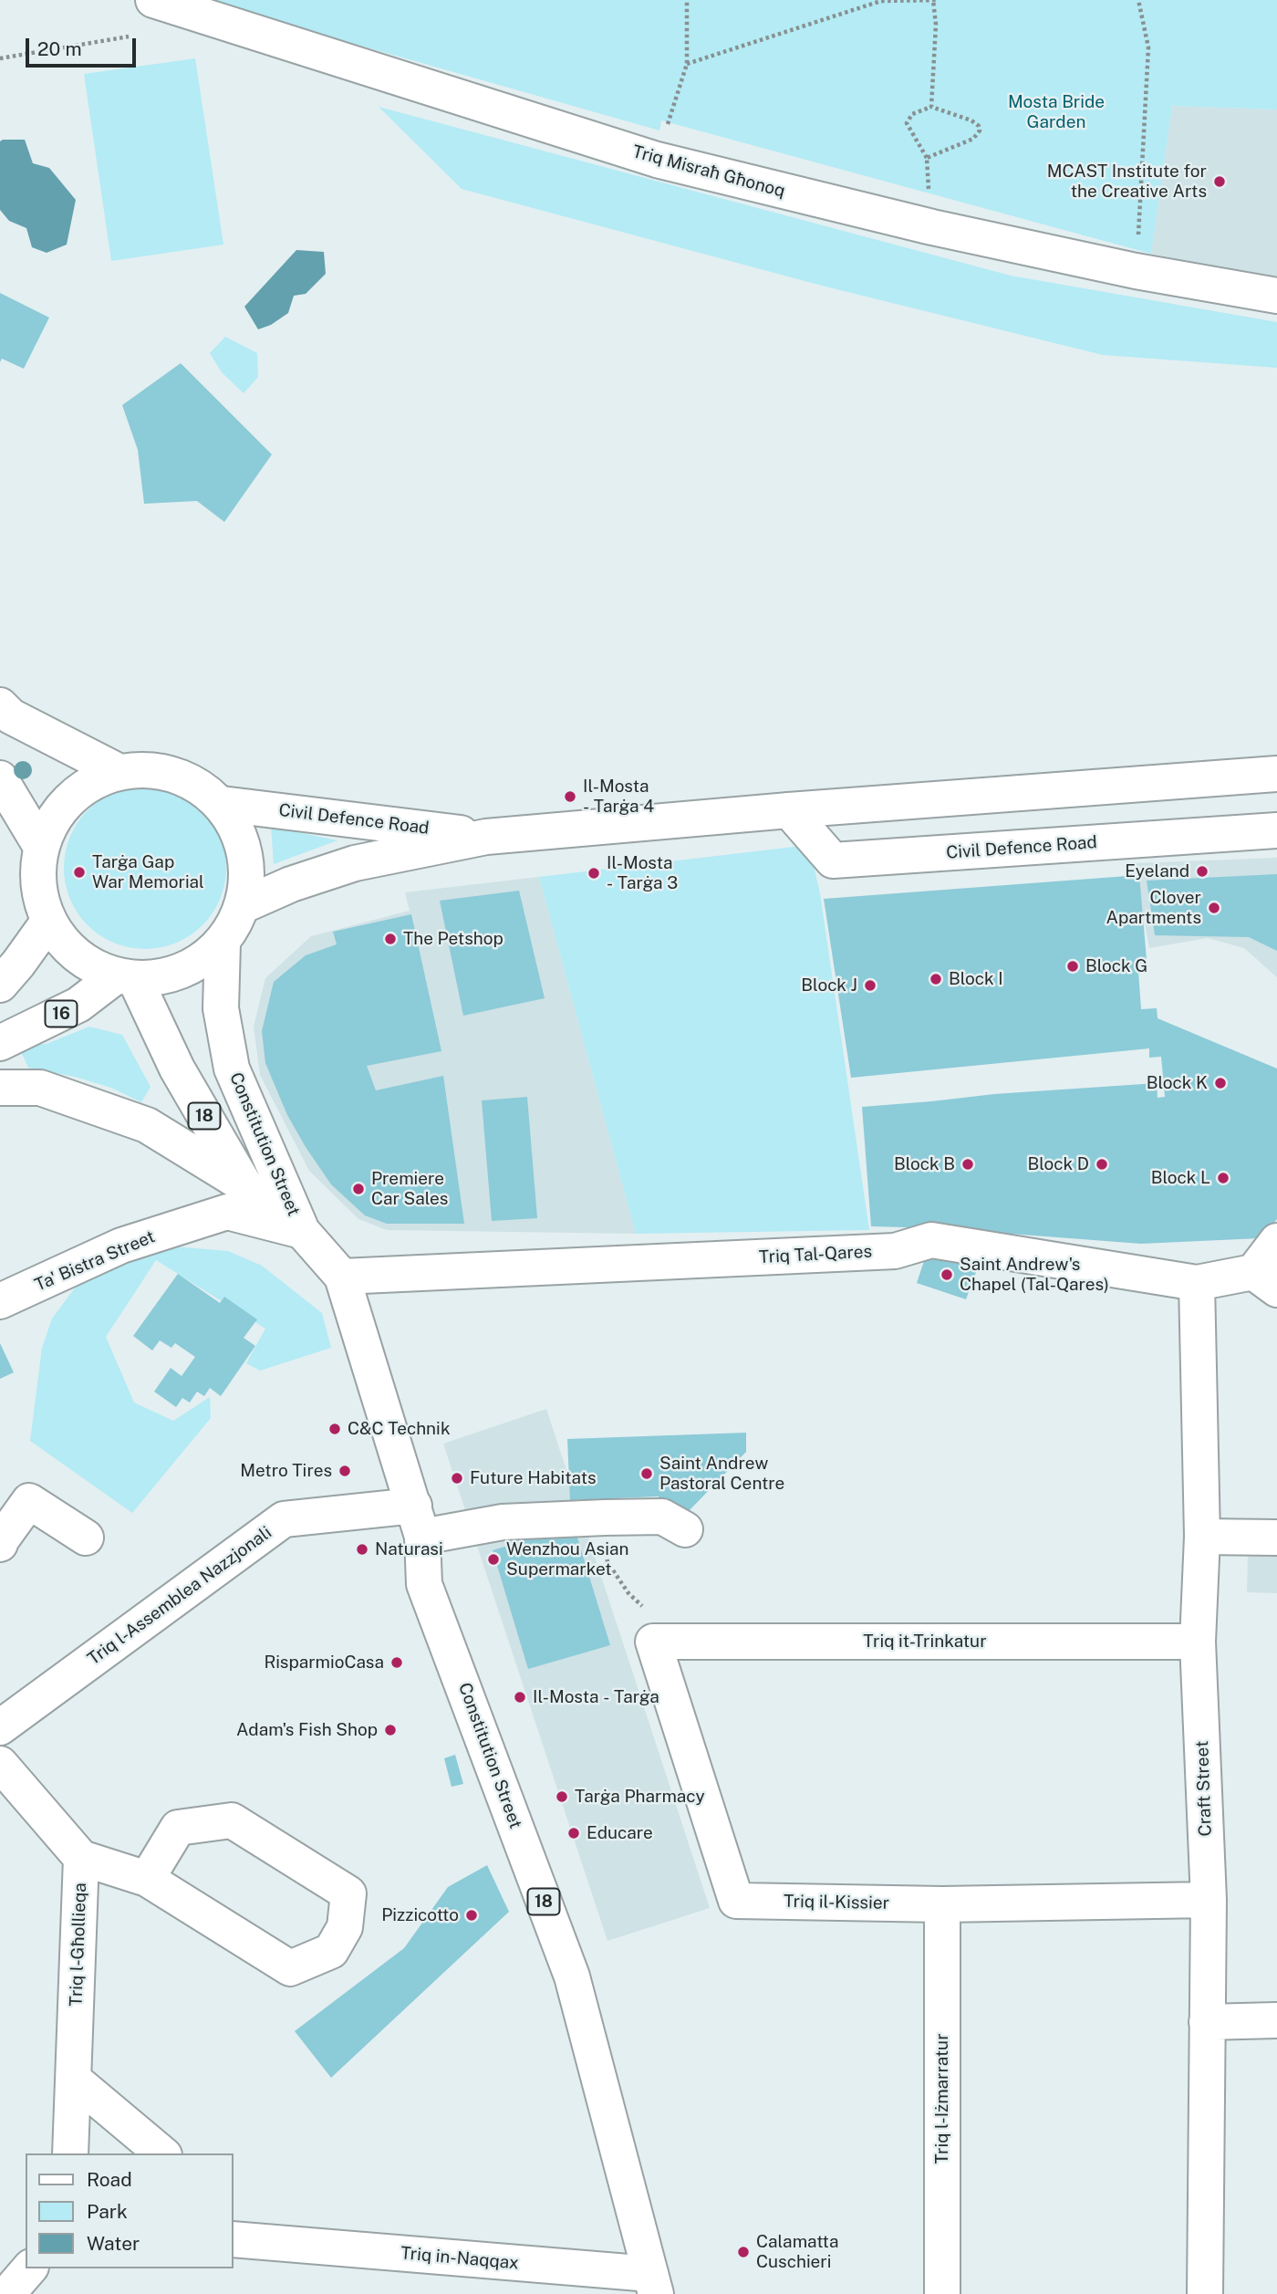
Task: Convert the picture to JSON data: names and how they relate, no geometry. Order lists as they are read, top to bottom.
{
  "streets": {
    "street": [
      "Triq Misraħ Għonoq",
      "Civil Defence Road",
      "16",
      "18",
      "Constitution Street",
      "Triq Tal-Qares",
      "Ta' Bistra Street",
      "Triq l-Assemblea Nazzjonali",
      "Triq it-Trinkatur",
      "Craft Street",
      "Triq il-Kissier",
      "Triq l-Għollieqa",
      "Triq l-Iżmarratur",
      "Triq in-Naqqax"
    ]
  },
  "crossings": [
    ["Civil Defence Road", "16"],
    ["Civil Defence Road", "Constitution Street"],
    ["16", "Constitution Street"],
    ["Constitution Street", "Triq Tal-Qares"],
    ["Constitution Street", "Ta' Bistra Street"],
    ["Constitution Street", "Triq l-Assemblea Nazzjonali"],
    ["Constitution Street", "Triq in-Naqqax"],
    ["Triq Tal-Qares", "Craft Street"],
    ["Triq it-Trinkatur", "Craft Street"],
    ["Triq it-Trinkatur", "Triq il-Kissier"],
    ["Craft Street", "Triq il-Kissier"],
    ["Triq il-Kissier", "Triq l-Iżmarratur"]
  ],
  "parks": ["Mosta Bride Garden"],
  "places": [
    "MCAST Institute for the Creative Arts",
    "Il-Mosta - Tarġa 4",
    "Eyeland",
    "Tarġa Gap War Memorial",
    "Il-Mosta - Tarġa 3",
    "Clover Apartments",
    "The Petshop",
    "Block G",
    "Block I",
    "Block J",
    "Block K",
    "Block B",
    "Block D",
    "Block L",
    "Premiere Car Sales",
    "Saint Andrew's Chapel (Tal-Qares)",
    "C&C Technik",
    "Metro Tires",
    "Saint Andrew Pastoral Centre",
    "Future Habitats",
    "Naturasi",
    "Wenzhou Asian Supermarket",
    "RisparmioCasa",
    "Il-Mosta - Tarġa",
    "Adam's Fish Shop",
    "Tarġa Pharmacy",
    "Educare",
    "Pizzicotto",
    "Calamatta Cuschieri"
  ],
  "legend": ["Road", "Park", "Water"],
  "scale_bar": "20 m"
}
